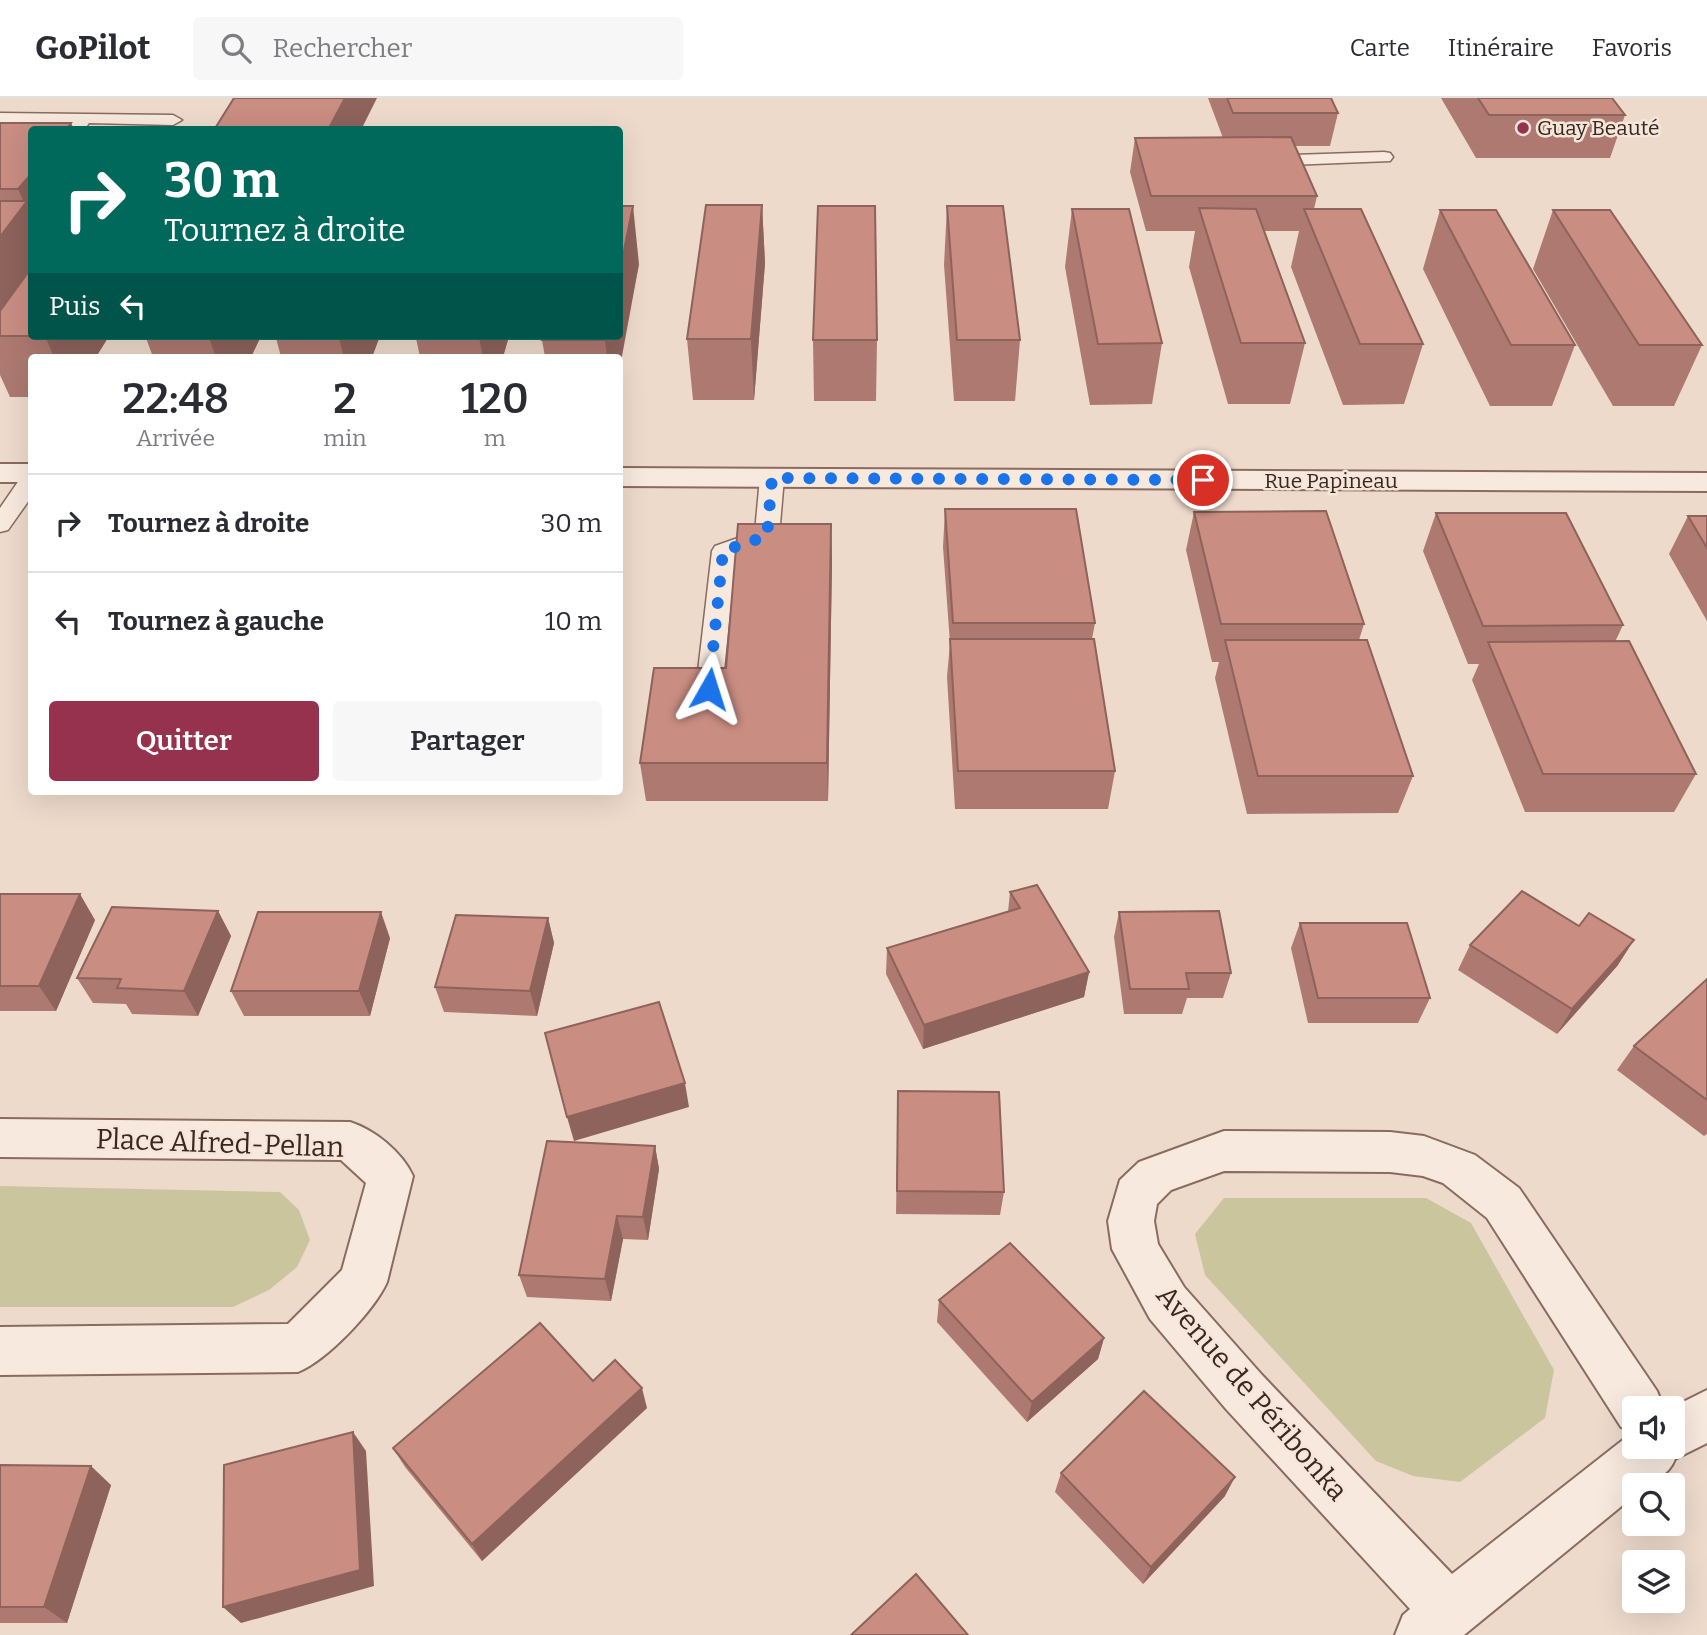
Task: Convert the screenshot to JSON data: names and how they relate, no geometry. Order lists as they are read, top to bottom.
{
  "streets": {
    "street": ["Rue Papineau", "Place Alfred-Pellan", "Avenue de Péribonka"]
  },
  "places": ["Guay Beauté"],
  "page": {
    "header": "GoPilot",
    "search": "Rechercher",
    "nav": ["Carte", "Itinéraire", "Favoris"],
    "turn": ["30 m", "Tournez à droite"],
    "then": "Puis",
    "eta": [
      "22:48",
      "Arrivée",
      "2",
      "min",
      "120",
      "m"
    ],
    "list": [
      {
        "name": "Tournez à droite",
        "value": "30 m"
      },
      {
        "name": "Tournez à gauche",
        "value": "10 m"
      }
    ],
    "buttons": ["Quitter", "Partager"]
  }
}
